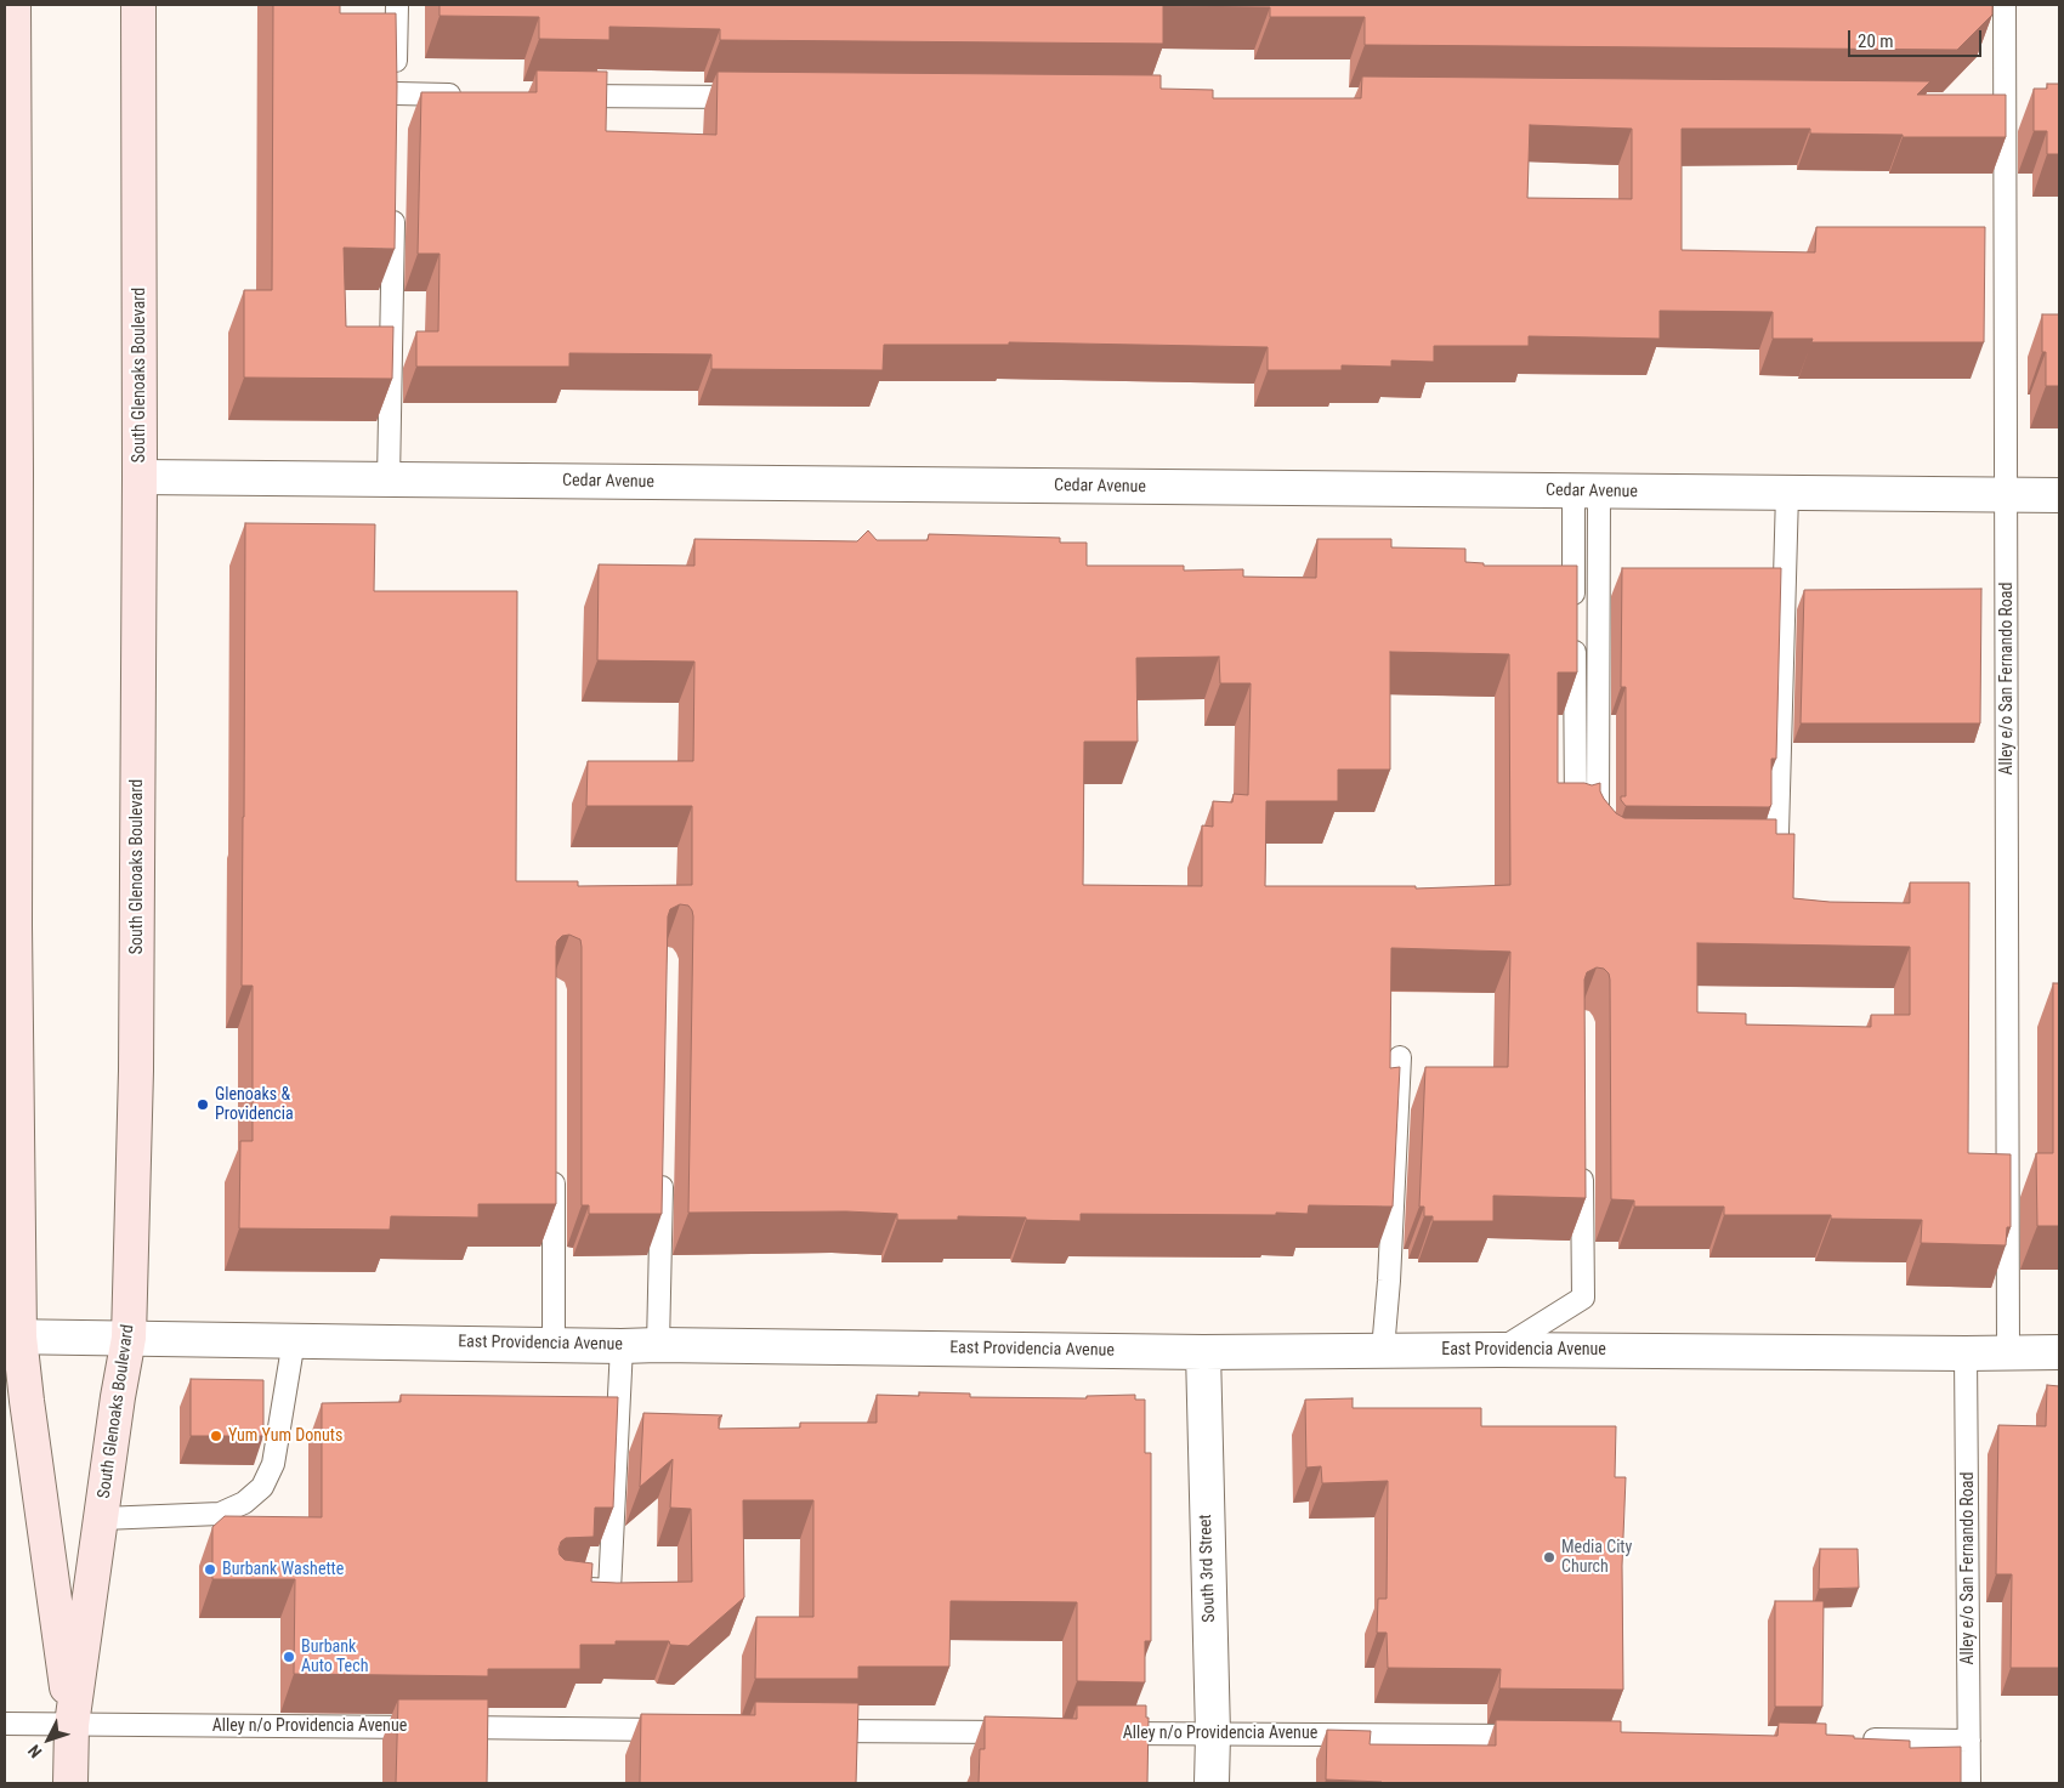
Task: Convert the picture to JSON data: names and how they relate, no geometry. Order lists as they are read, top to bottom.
{
  "streets": {
    "main road": ["South Glenoaks Boulevard"],
    "street": ["Cedar Avenue", "East Providencia Avenue", "South 3rd Street"],
    "lane": ["Alley e/o San Fernando Road", "Alley n/o Providencia Avenue"]
  },
  "crossings": [
    ["South Glenoaks Boulevard", "Cedar Avenue"],
    ["South Glenoaks Boulevard", "East Providencia Avenue"],
    ["South Glenoaks Boulevard", "Alley n/o Providencia Avenue"],
    ["Cedar Avenue", "Alley e/o San Fernando Road"],
    ["Alley e/o San Fernando Road", "East Providencia Avenue"],
    ["East Providencia Avenue", "South 3rd Street"],
    ["South 3rd Street", "Alley n/o Providencia Avenue"]
  ],
  "places": [
    "Glenoaks & Providencia",
    "Yum Yum Donuts",
    "Media City Church",
    "Burbank Washette",
    "Burbank Auto Tech"
  ],
  "scale_bar": "20 m",
  "north": "bottom left"
}
